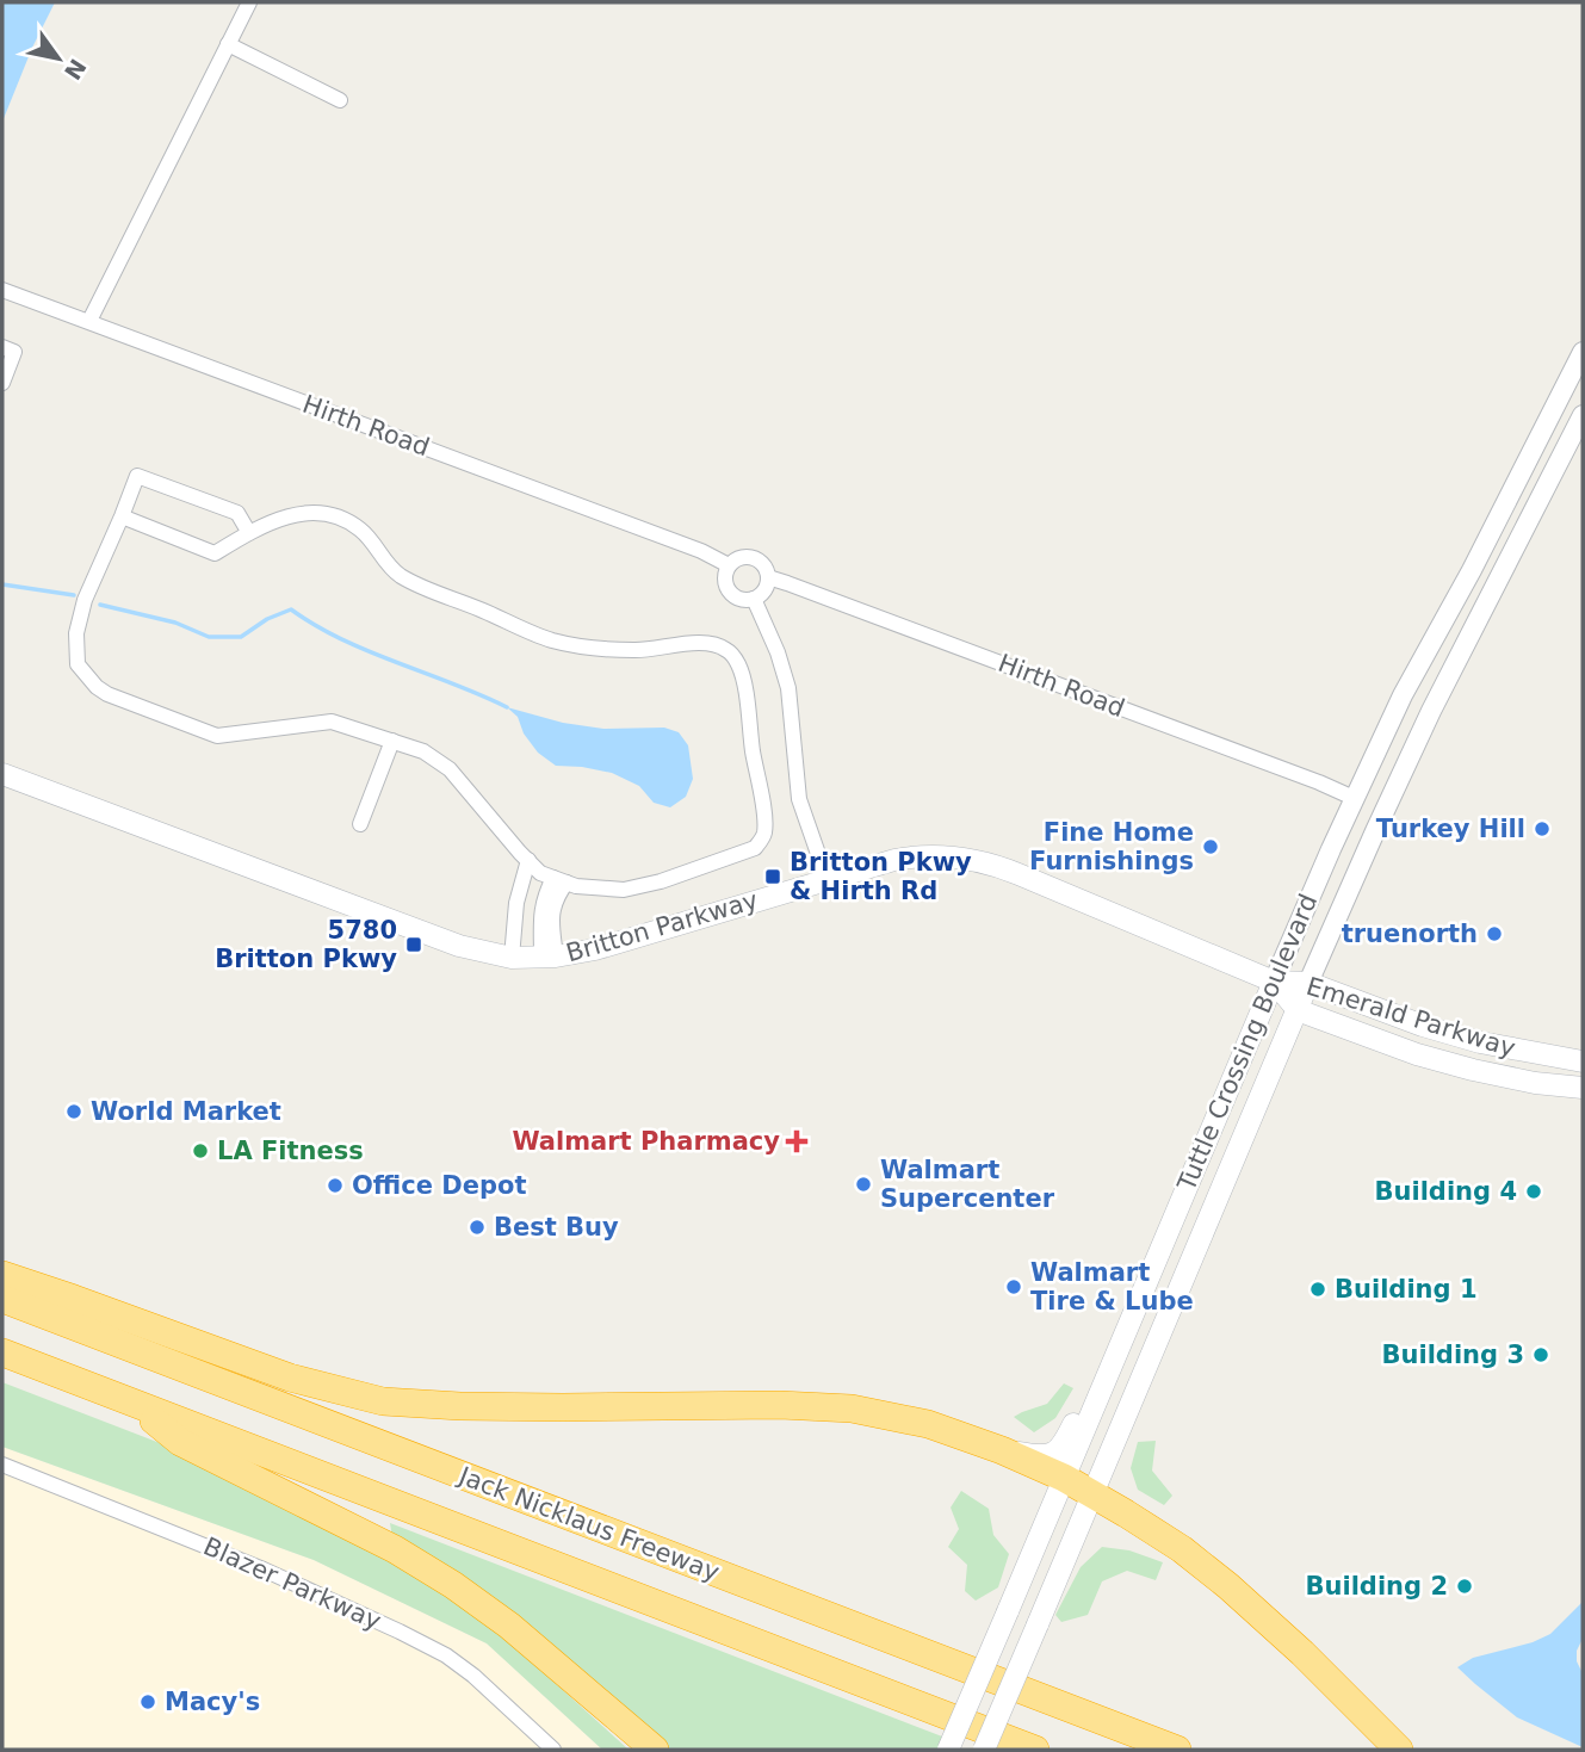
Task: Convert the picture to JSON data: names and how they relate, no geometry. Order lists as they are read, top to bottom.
{
  "streets": {
    "highway": ["Jack Nicklaus Freeway"],
    "main road": ["Britton Parkway", "Emerald Parkway", "Tuttle Crossing Boulevard"],
    "street": ["Hirth Road", "Blazer Parkway"]
  },
  "crossings": [
    ["Hirth Road", "Tuttle Crossing Boulevard"],
    ["Britton Parkway", "Emerald Parkway"],
    ["Britton Parkway", "Tuttle Crossing Boulevard"],
    ["Emerald Parkway", "Tuttle Crossing Boulevard"]
  ],
  "places": {
    "other": [
      "Turkey Hill",
      "Fine Home Furnishings",
      "truenorth",
      "World Market",
      "LA Fitness",
      "Walmart Supercenter",
      "Office Depot",
      "Building 4",
      "Best Buy",
      "Walmart Tire & Lube",
      "Building 1",
      "Building 3",
      "Building 2",
      "Macy's"
    ],
    "transit": ["Britton Pkwy & Hirth Rd", "5780 Britton Pkwy"],
    "health": ["Walmart Pharmacy"]
  },
  "north": "bottom right"
}
